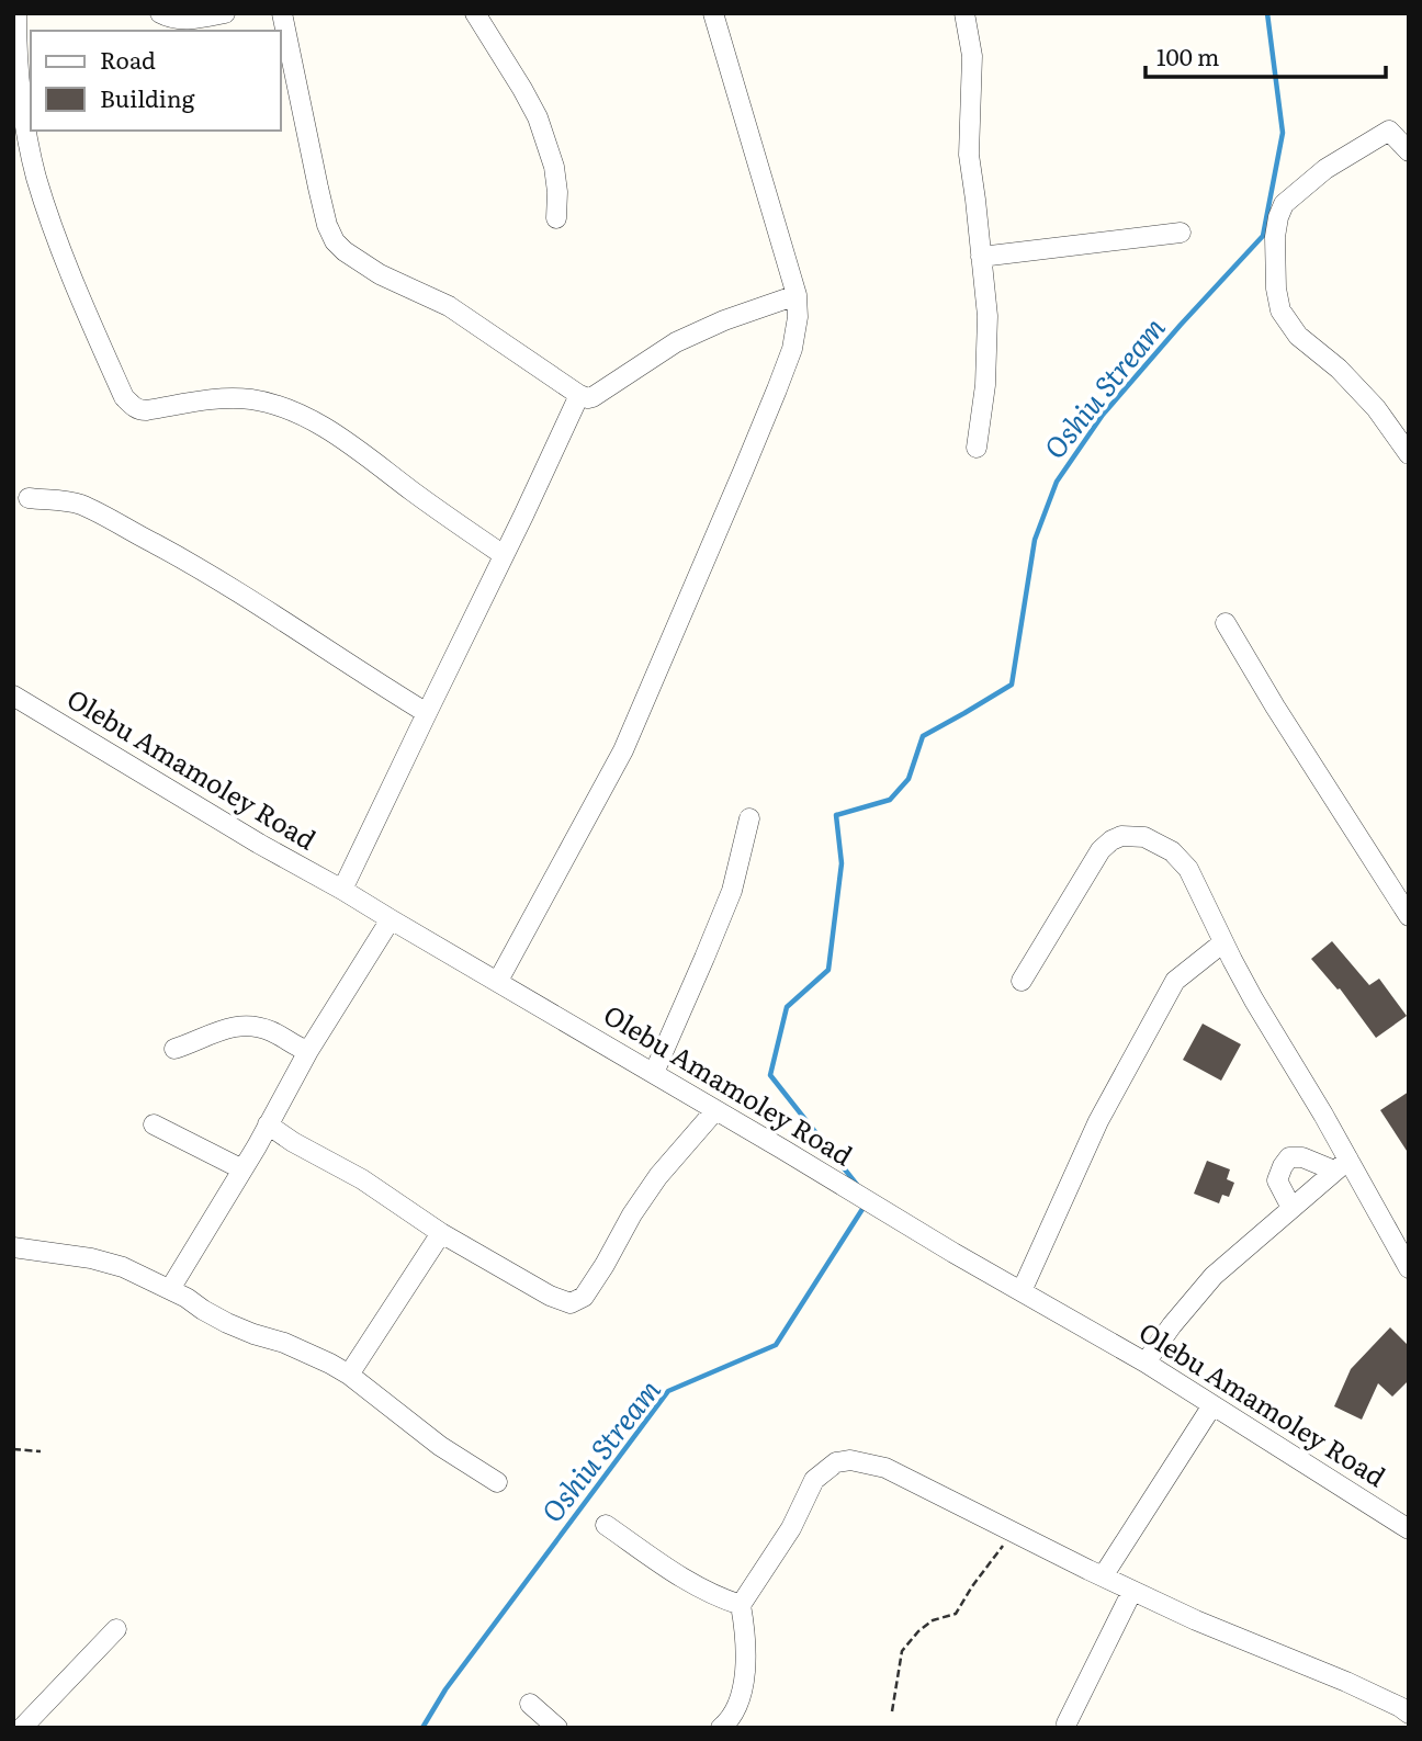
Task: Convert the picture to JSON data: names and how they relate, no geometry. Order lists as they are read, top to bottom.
{
  "streets": {
    "street": ["Olebu Amamoley Road"]
  },
  "water": ["Oshiu Stream"],
  "legend": ["Road", "Building"],
  "scale_bar": "100 m"
}
